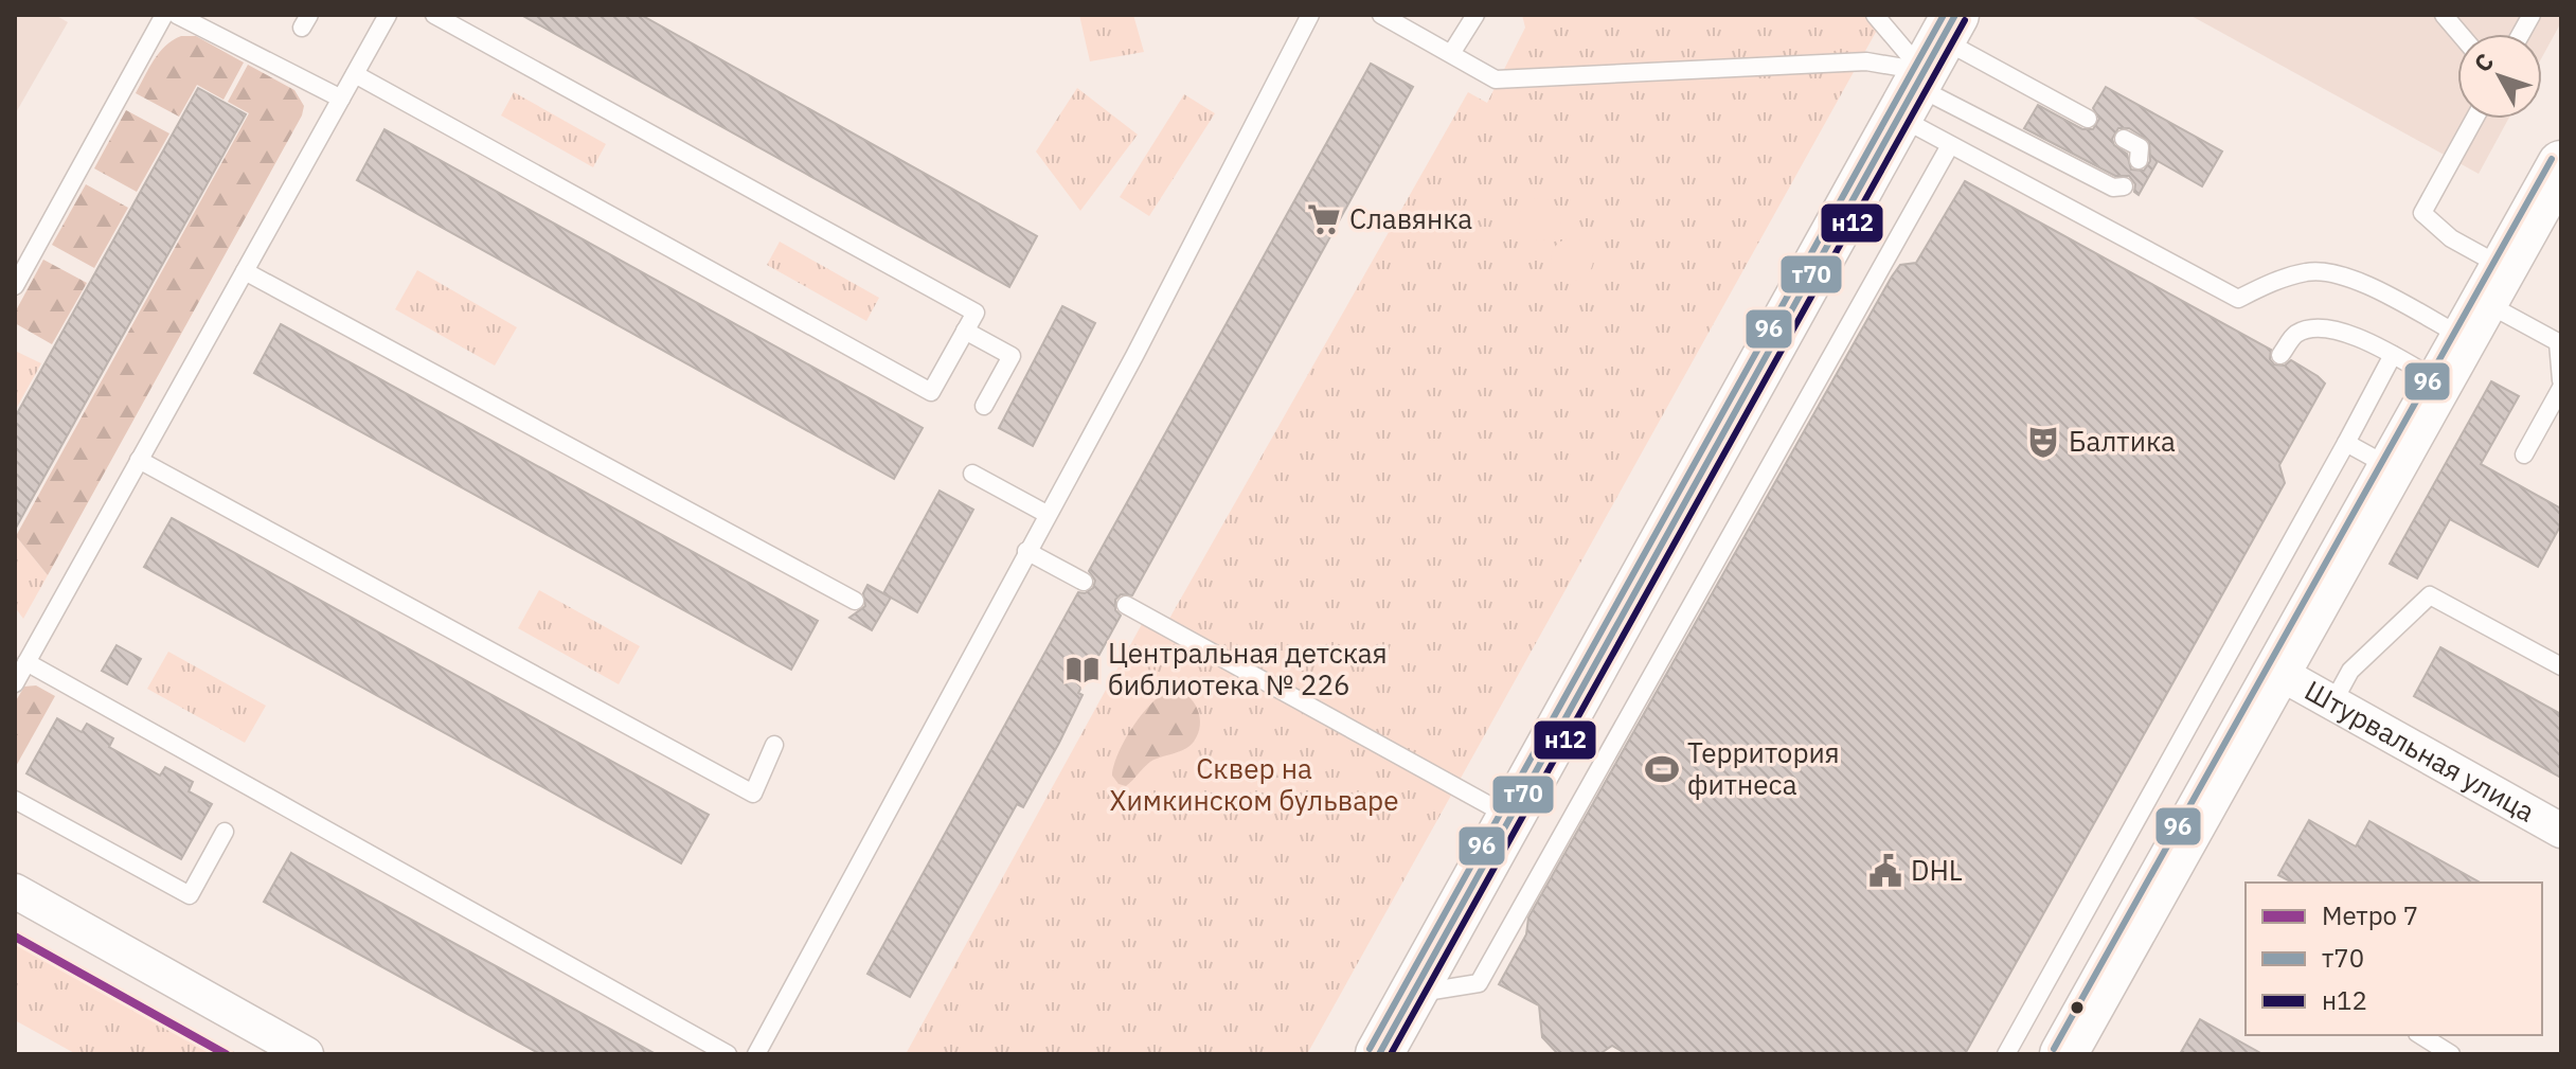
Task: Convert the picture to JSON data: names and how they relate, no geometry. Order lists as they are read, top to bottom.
{
  "streets": {
    "street": ["Штурвальная улица"]
  },
  "parks": ["Сквер на Химкинском бульваре"],
  "places": {
    "supermarket": ["Славянка"],
    "theatre": ["Балтика"],
    "library": ["Центральная детская библиотека № 226"],
    "sports": ["Территория фитнеса"],
    "public building": ["DHL"]
  },
  "lines": [
    "transit line т70",
    "transit line 96",
    "transit line н12",
    "metro line 7"
  ],
  "legend": ["Метро 7", "т70", "н12"],
  "north": "top left"
}
